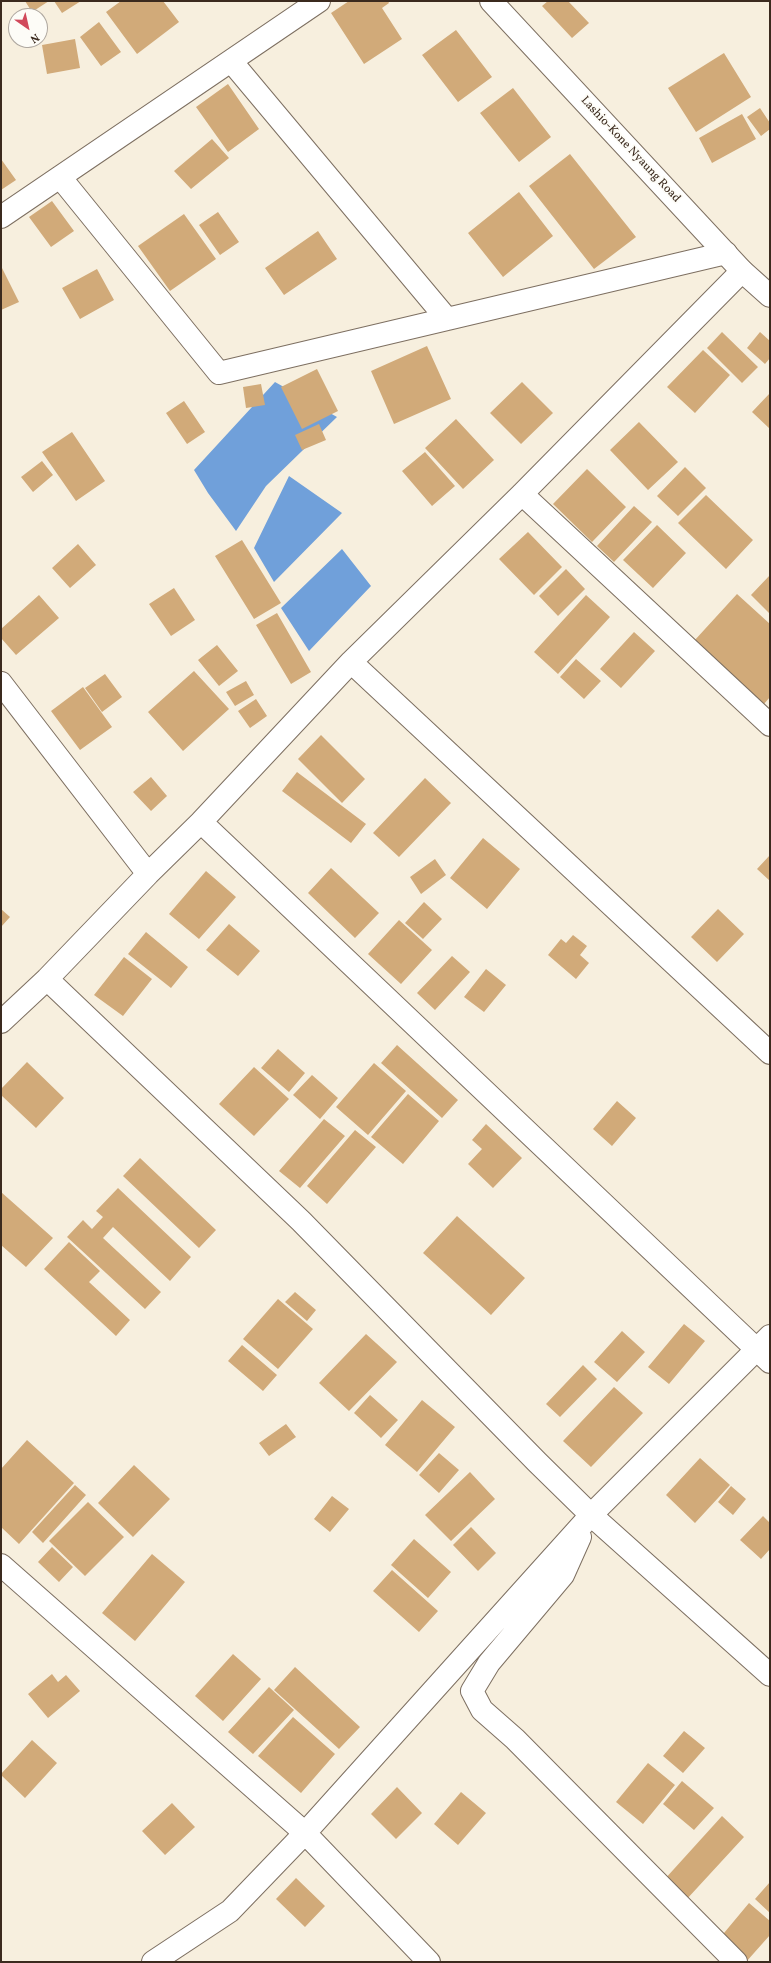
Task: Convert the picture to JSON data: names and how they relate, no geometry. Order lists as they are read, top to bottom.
{
  "streets": {
    "street": ["Lashio-Kone Nyaung Road"]
  },
  "north": "bottom right"
}
